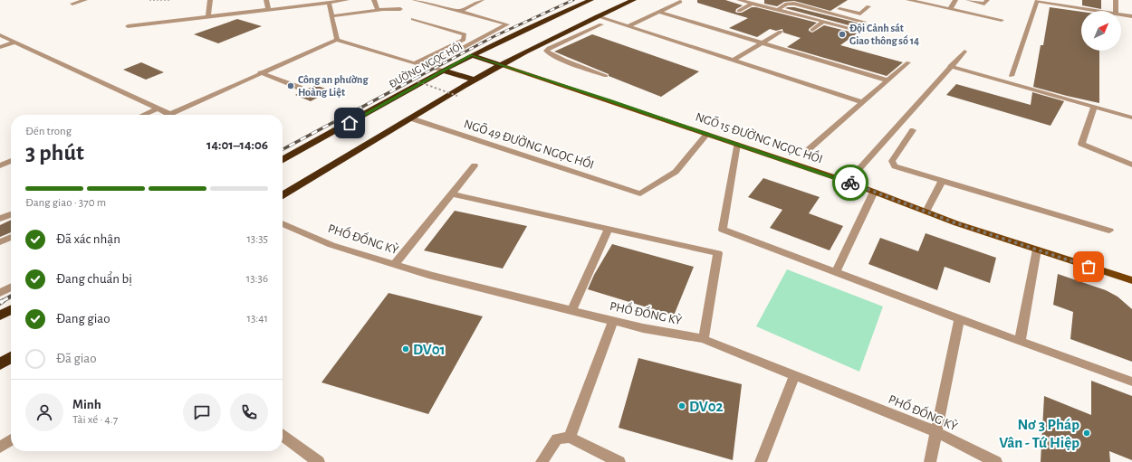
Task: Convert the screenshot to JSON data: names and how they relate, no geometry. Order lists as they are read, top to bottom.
{
  "streets": {
    "highway": ["ĐƯỜNG NGỌC HỒI"],
    "main road": ["NGÕ 15 ĐƯỜNG NGỌC HỒI"],
    "street": ["NGÕ 49 ĐƯỜNG NGỌC HỒI", "PHỐ ĐỐNG KỲ"]
  },
  "crossings": [
    ["NGÕ 15 ĐƯỜNG NGỌC HỒI", "NGÕ 49 ĐƯỜNG NGỌC HỒI"]
  ],
  "places": [
    "Đội Cảnh sát Giao thông số 14",
    "Công an phường Hoàng Liệt",
    "DV01",
    "DV02",
    "Nơ 3 Pháp Vân - Tứ Hiệp"
  ],
  "north": "top right",
  "page": {
    "heading": ["3 phút", "Đến trong", "14:01–14:06"],
    "panel": ["Minh", "Tài xế · 4.7"],
    "bar": "Đang giao · 370 m",
    "list": [
      ["Đã xác nhận", "13:35"],
      ["Đang chuẩn bị", "13:36"],
      ["Đang giao", "13:41"],
      "Đã giao"
    ]
  }
}
